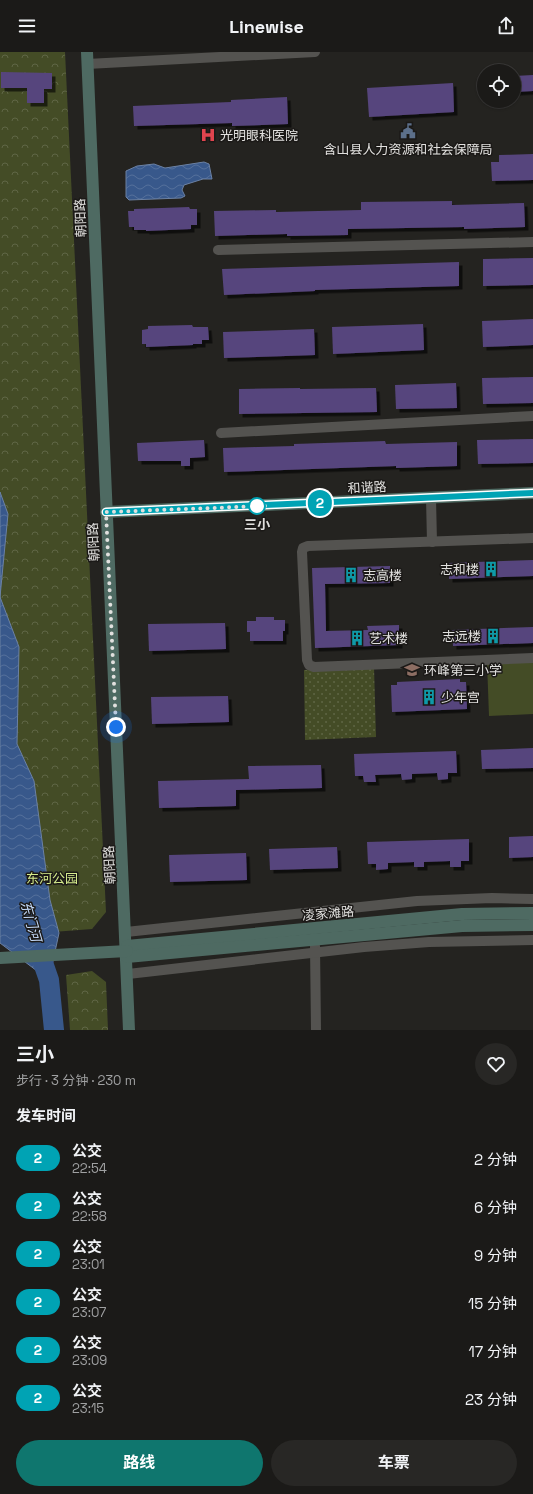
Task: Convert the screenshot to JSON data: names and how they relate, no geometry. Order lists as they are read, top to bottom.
{
  "streets": {
    "main road": ["朝阳路", "和谐路", "凌家滩路"]
  },
  "crossings": [
    ["朝阳路", "和谐路"],
    ["朝阳路", "凌家滩路"]
  ],
  "water": ["东门河"],
  "parks": ["东河公园"],
  "places": {
    "public building": ["含山县人力资源和社会保障局"],
    "hospital": ["光明眼科医院"],
    "other": ["三小"],
    "building": [
      "志和楼",
      "志高楼",
      "志远楼",
      "艺术楼",
      "少年宫"
    ],
    "school or university": ["环峰第三小学"]
  },
  "lines": ["bus line 2"],
  "page": {
    "header": "Linewise",
    "on_map": "2",
    "heading": [
      ["三小", "步行 · 3 分钟 · 230 m"],
      "发车时间"
    ],
    "list": [
      {
        "mark": "2",
        "name": "公交",
        "note": "22:54",
        "value": "2 分钟"
      },
      {
        "mark": "2",
        "name": "公交",
        "note": "22:58",
        "value": "6 分钟"
      },
      {
        "mark": "2",
        "name": "公交",
        "note": "23:01",
        "value": "9 分钟"
      },
      {
        "mark": "2",
        "name": "公交",
        "note": "23:07",
        "value": "15 分钟"
      },
      {
        "mark": "2",
        "name": "公交",
        "note": "23:09",
        "value": "17 分钟"
      },
      {
        "mark": "2",
        "name": "公交",
        "note": "23:15",
        "value": "23 分钟"
      }
    ],
    "buttons": ["路线", "车票"]
  }
}
